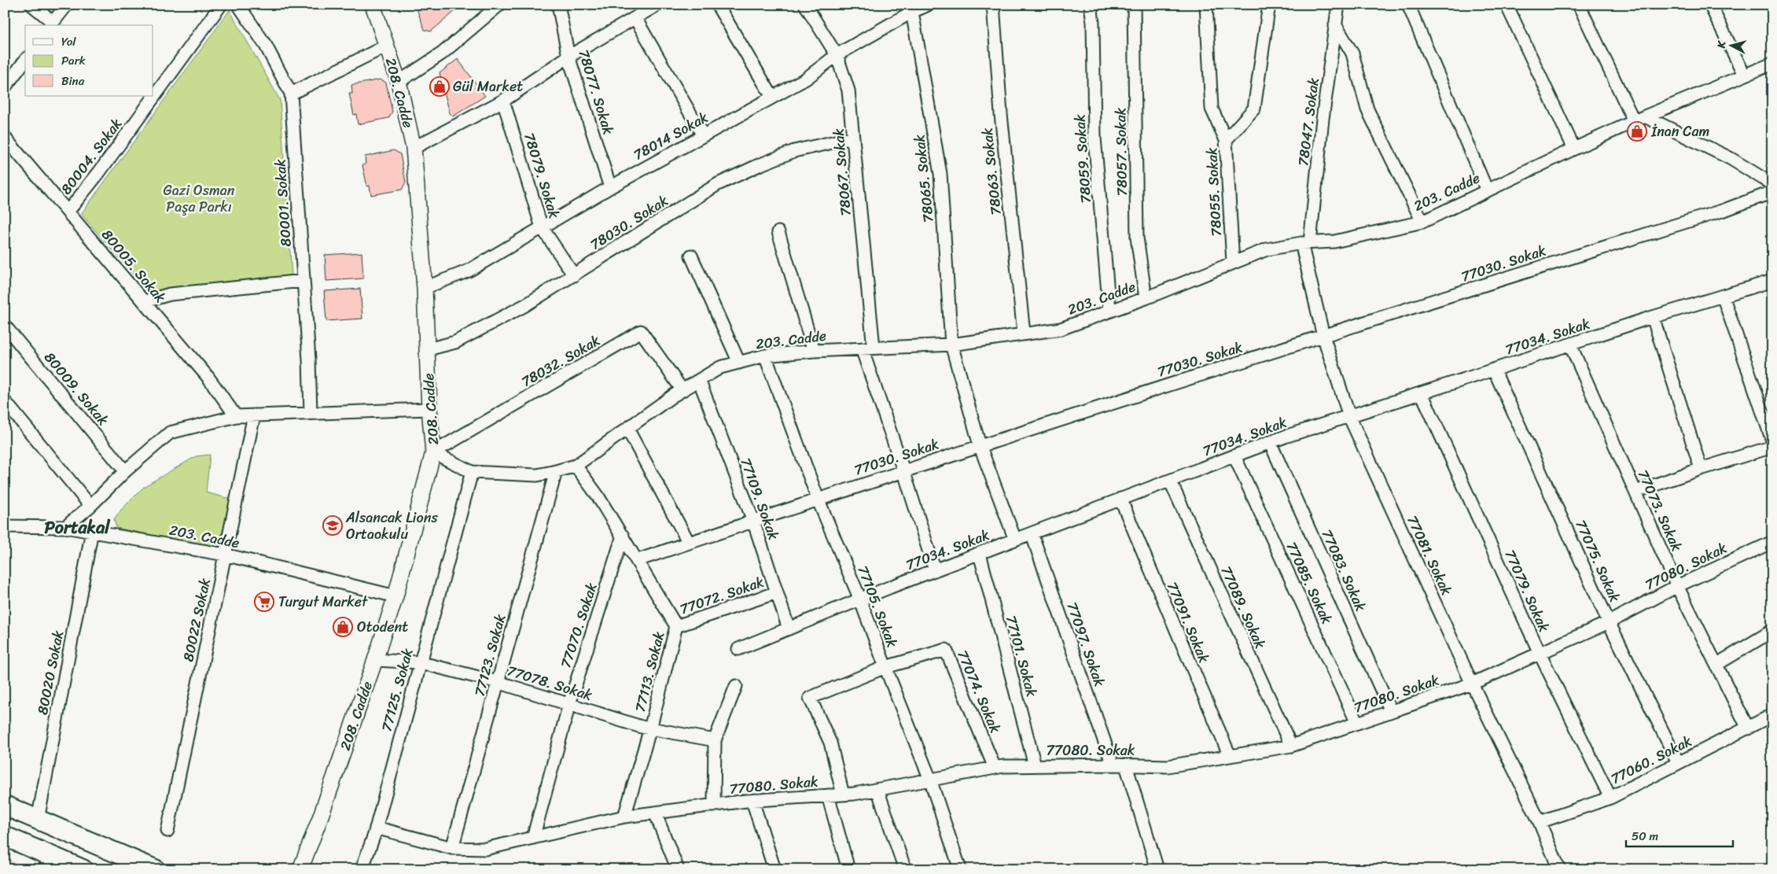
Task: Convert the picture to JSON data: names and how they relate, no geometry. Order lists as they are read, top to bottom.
{
  "streets": {
    "street": [
      "78077. Sokak",
      "208. Cadde",
      "78047. Sokak",
      "78014 Sokak",
      "78057. Sokak",
      "80004. Sokak",
      "78059. Sokak",
      "78063. Sokak",
      "78067. Sokak",
      "78079. Sokak",
      "78065. Sokak",
      "78055. Sokak",
      "203. Cadde",
      "80001. Sokak",
      "78030. Sokak",
      "77030. Sokak",
      "80005. Sokak",
      "77034. Sokak",
      "78032. Sokak",
      "80009. Sokak",
      "77109. Sokak",
      "77073. Sokak",
      "77081. Sokak",
      "77075. Sokak",
      "77080. Sokak",
      "77083. Sokak",
      "77085. Sokak",
      "77079. Sokak",
      "77072. Sokak",
      "77105. Sokak",
      "77089. Sokak",
      "80022 Sokak",
      "77091. Sokak",
      "77070. Sokak",
      "77097. Sokak",
      "77123. Sokak",
      "77101. Sokak",
      "77113. Sokak",
      "80020 Sokak",
      "77078. Sokak",
      "77125. Sokak",
      "77074. Sokak",
      "77060. Sokak"
    ]
  },
  "crossings": [
    ["78077. Sokak", "78014 Sokak"],
    ["208. Cadde", "78014 Sokak"],
    ["208. Cadde", "203. Cadde"],
    ["208. Cadde", "78030. Sokak"],
    ["208. Cadde", "78032. Sokak"],
    ["208. Cadde", "77078. Sokak"],
    ["78047. Sokak", "203. Cadde"],
    ["78047. Sokak", "77081. Sokak"],
    ["78014 Sokak", "78067. Sokak"],
    ["78014 Sokak", "78079. Sokak"],
    ["78014 Sokak", "78065. Sokak"],
    ["78057. Sokak", "203. Cadde"],
    ["80004. Sokak", "80005. Sokak"],
    ["78059. Sokak", "203. Cadde"],
    ["78063. Sokak", "203. Cadde"],
    ["78067. Sokak", "203. Cadde"],
    ["78067. Sokak", "78030. Sokak"],
    ["78067. Sokak", "77030. Sokak"],
    ["78067. Sokak", "77034. Sokak"],
    ["78079. Sokak", "78030. Sokak"],
    ["78065. Sokak", "203. Cadde"],
    ["78055. Sokak", "203. Cadde"],
    ["203. Cadde", "78032. Sokak"],
    ["203. Cadde", "77109. Sokak"],
    ["203. Cadde", "77081. Sokak"],
    ["203. Cadde", "77105. Sokak"],
    ["203. Cadde", "80022 Sokak"],
    ["203. Cadde", "77123. Sokak"],
    ["203. Cadde", "77113. Sokak"],
    ["203. Cadde", "80020 Sokak"],
    ["203. Cadde", "77125. Sokak"],
    ["77030. Sokak", "77109. Sokak"],
    ["77030. Sokak", "77081. Sokak"],
    ["77030. Sokak", "77105. Sokak"],
    ["77030. Sokak", "77113. Sokak"],
    ["77034. Sokak", "77109. Sokak"],
    ["77034. Sokak", "77073. Sokak"],
    ["77034. Sokak", "77081. Sokak"],
    ["77034. Sokak", "77075. Sokak"],
    ["77034. Sokak", "77083. Sokak"],
    ["77034. Sokak", "77085. Sokak"],
    ["77034. Sokak", "77079. Sokak"],
    ["77034. Sokak", "77105. Sokak"],
    ["77034. Sokak", "77089. Sokak"],
    ["77034. Sokak", "77091. Sokak"],
    ["77034. Sokak", "77097. Sokak"],
    ["77034. Sokak", "77101. Sokak"],
    ["77109. Sokak", "77072. Sokak"],
    ["77073. Sokak", "77080. Sokak"],
    ["77073. Sokak", "77060. Sokak"],
    ["77081. Sokak", "77080. Sokak"],
    ["77081. Sokak", "77060. Sokak"],
    ["77075. Sokak", "77080. Sokak"],
    ["77075. Sokak", "77060. Sokak"],
    ["77080. Sokak", "77083. Sokak"],
    ["77080. Sokak", "77085. Sokak"],
    ["77080. Sokak", "77079. Sokak"],
    ["77080. Sokak", "77105. Sokak"],
    ["77080. Sokak", "77089. Sokak"],
    ["77080. Sokak", "77091. Sokak"],
    ["77080. Sokak", "77070. Sokak"],
    ["77080. Sokak", "77097. Sokak"],
    ["77080. Sokak", "77123. Sokak"],
    ["77080. Sokak", "77101. Sokak"],
    ["77080. Sokak", "77113. Sokak"],
    ["77080. Sokak", "77125. Sokak"],
    ["77080. Sokak", "77074. Sokak"],
    ["77079. Sokak", "77060. Sokak"],
    ["77072. Sokak", "77113. Sokak"],
    ["77105. Sokak", "77074. Sokak"],
    ["77070. Sokak", "77113. Sokak"],
    ["77070. Sokak", "77078. Sokak"],
    ["77123. Sokak", "77078. Sokak"],
    ["77113. Sokak", "77078. Sokak"],
    ["77078. Sokak", "77125. Sokak"]
  ],
  "districts": ["Portakal"],
  "parks": ["Gazi Osman Paşa Parkı"],
  "places": {
    "shop": ["Gül Market", "İnan Cam", "Otodent"],
    "school or university": ["Alsancak Lions Ortaokulu"],
    "supermarket": ["Turgut Market"]
  },
  "legend": ["Yol", "Park", "Bina"],
  "scale_bar": "50 m",
  "north": "left"
}
